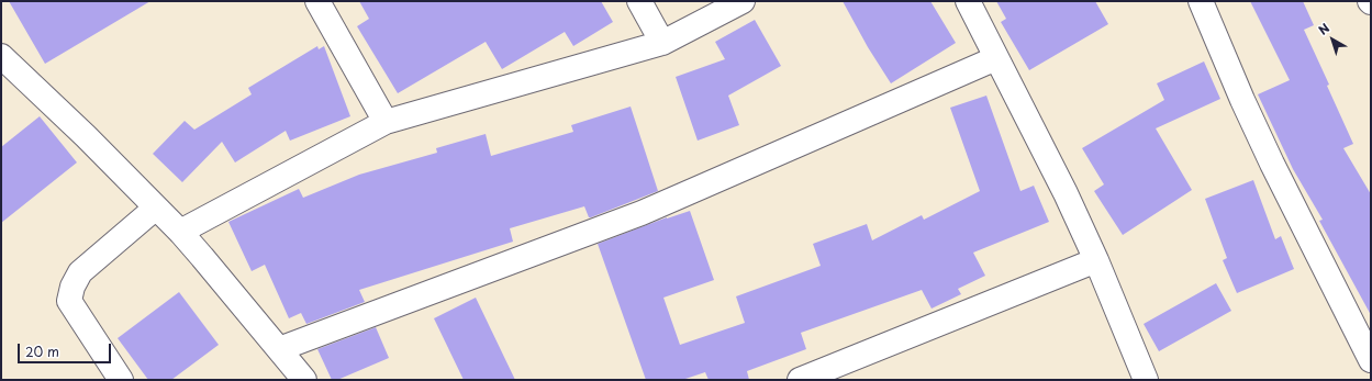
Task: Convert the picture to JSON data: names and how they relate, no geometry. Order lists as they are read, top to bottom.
{
  "scale_bar": "20 m",
  "north": "top left"
}
